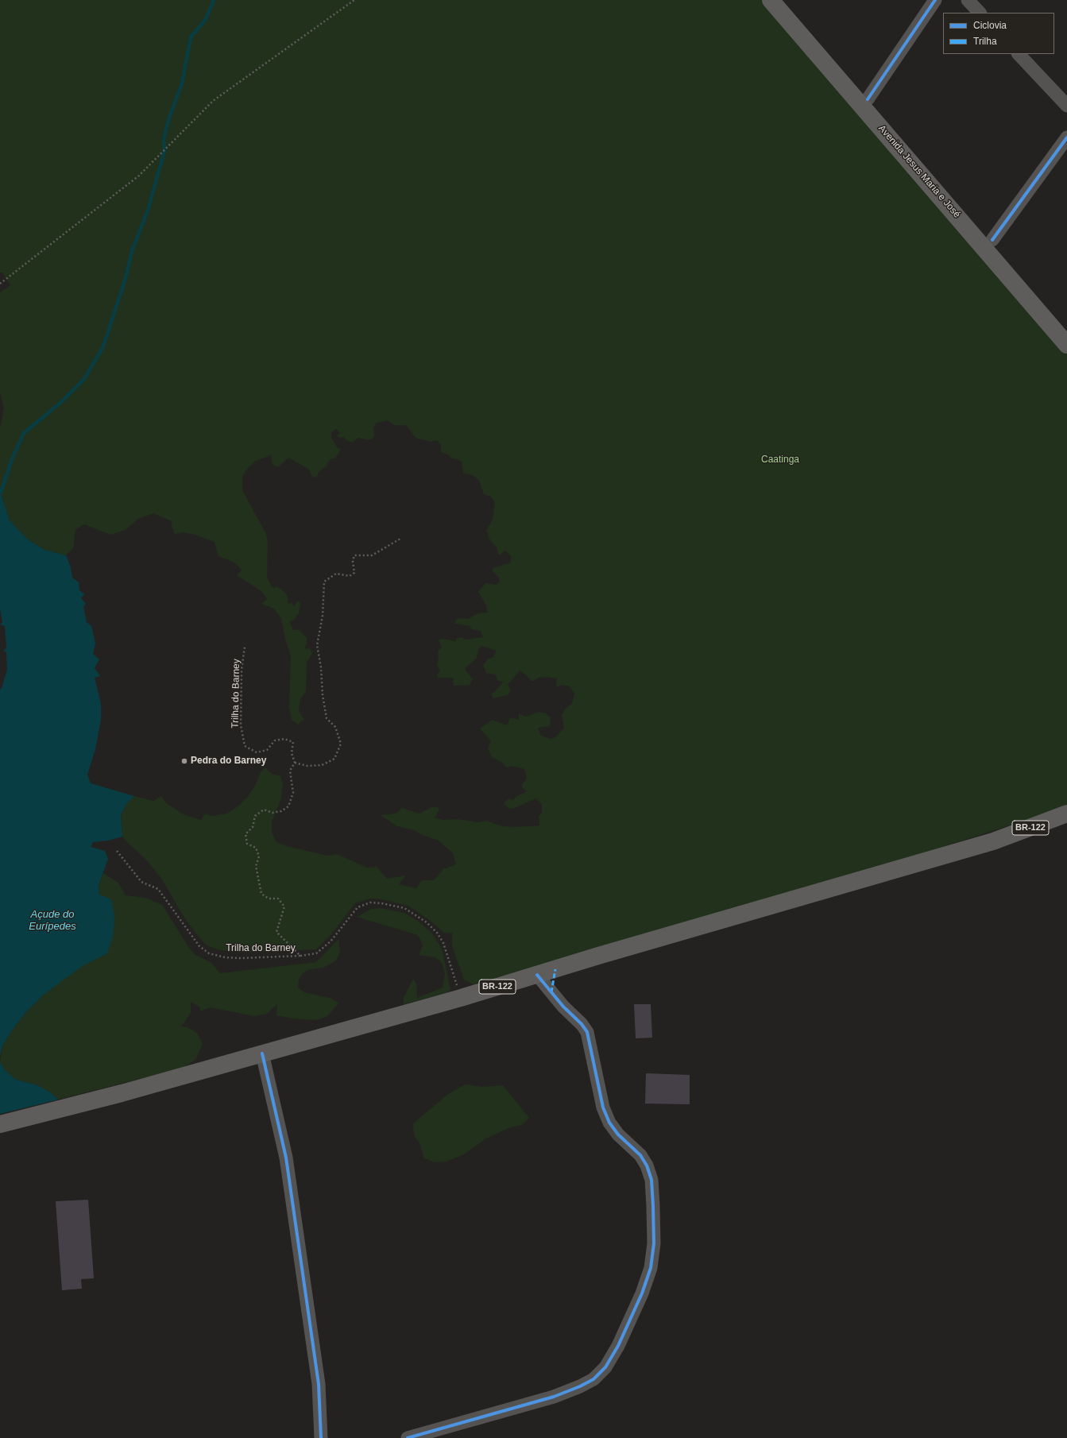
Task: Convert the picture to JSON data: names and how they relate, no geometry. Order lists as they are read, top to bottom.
{
  "streets": {
    "main road": ["Avenida Jesus Maria e José", "BR-122"],
    "path": ["Trilha do Barney"]
  },
  "crossings": [
    ["Trilha do Barney", "BR-122"]
  ],
  "water": ["Açude do Eurípedes"],
  "parks": ["Caatinga"],
  "places": ["Pedra do Barney"],
  "legend": ["Ciclovia", "Trilha"]
}
